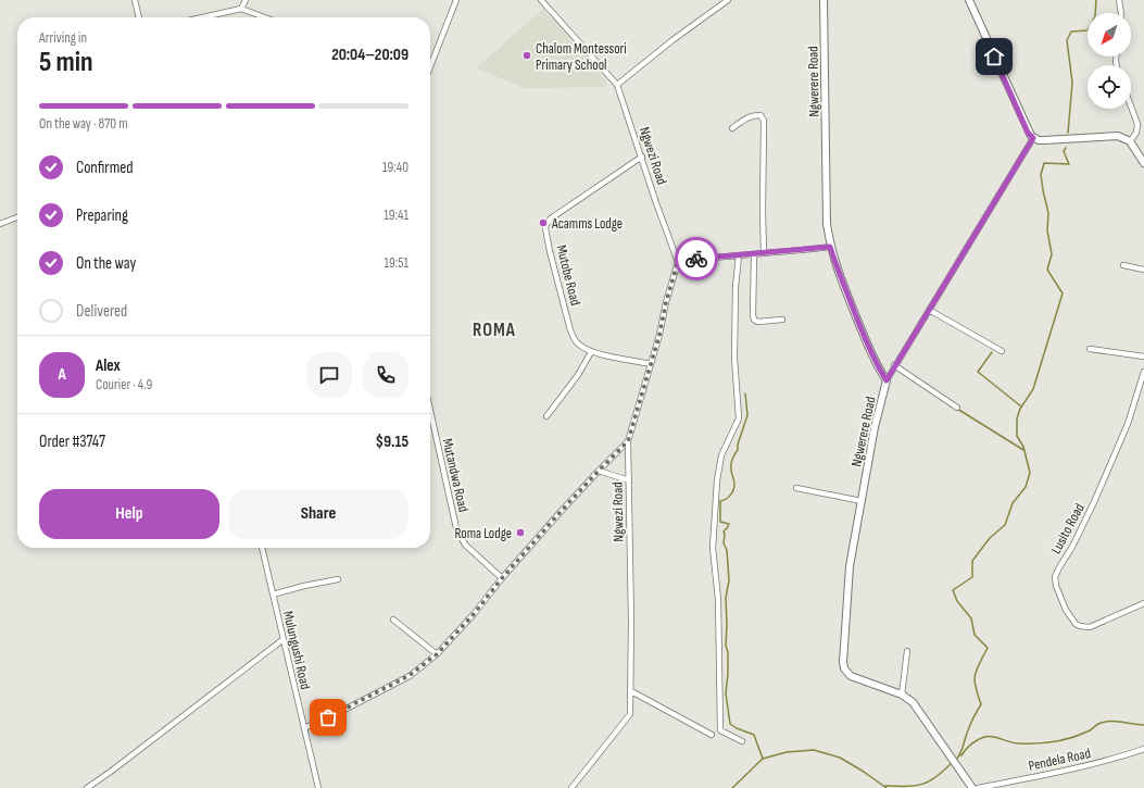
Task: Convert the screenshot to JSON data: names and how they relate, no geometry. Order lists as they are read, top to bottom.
{
  "streets": {
    "street": [
      "Ngwerere Road",
      "Ngwezi Road",
      "Mutobe Road",
      "Mutandwa Road",
      "Lusito Road",
      "Mulungushi Road",
      "Pendela Road"
    ]
  },
  "crossings": [
    ["Ngwezi Road", "Mutobe Road"]
  ],
  "districts": ["ROMA"],
  "places": ["Chalom Montessori Primary School", "Acamms Lodge", "Roma Lodge"],
  "north": "bottom left",
  "page": {
    "heading": ["5 min", "Arriving in", "20:04–20:09"],
    "panel": [
      "Alex",
      "Courier · 4.9",
      "Order #3747",
      "$9.15"
    ],
    "bar": "On the way · 870 m",
    "list": [
      ["Confirmed", "19:40"],
      ["Preparing", "19:41"],
      ["On the way", "19:51"],
      "Delivered"
    ],
    "round": "A",
    "buttons": ["Help", "Share"]
  }
}
